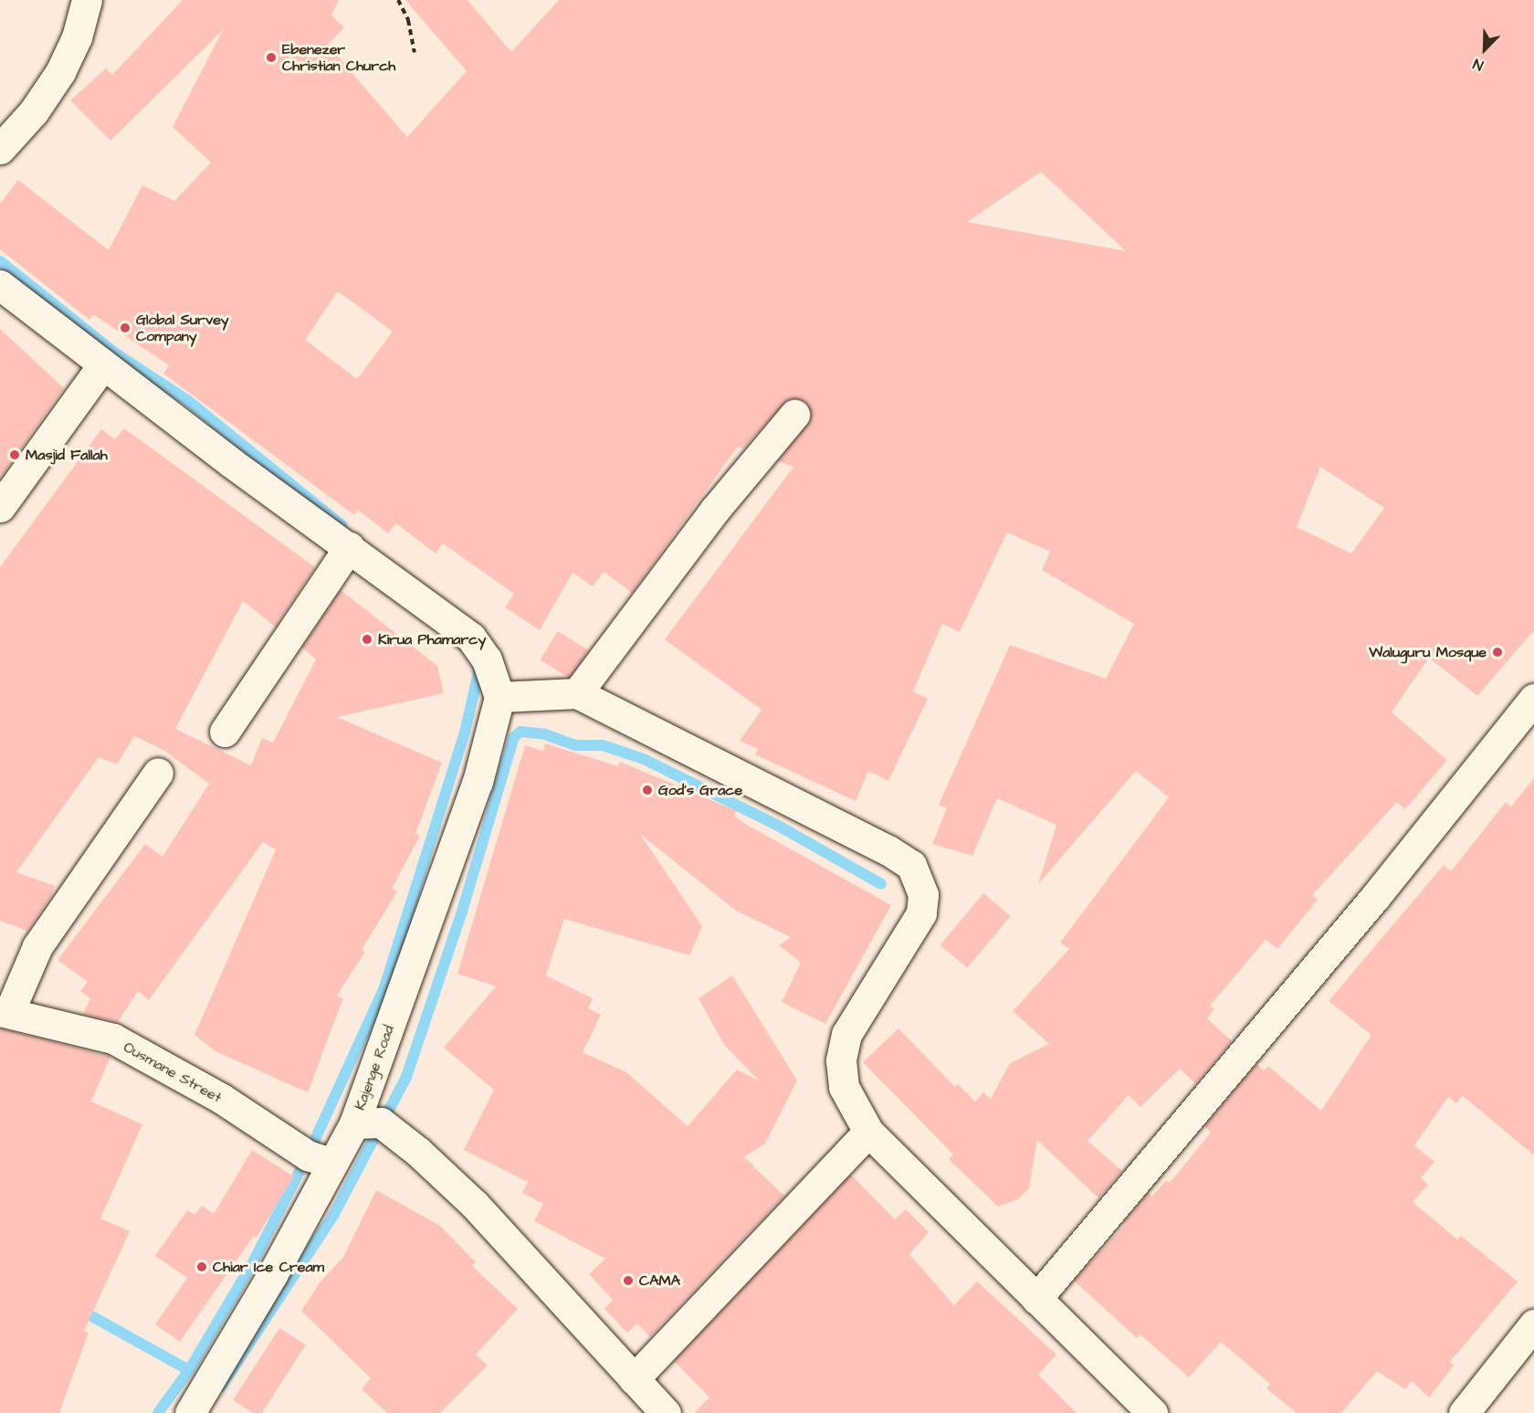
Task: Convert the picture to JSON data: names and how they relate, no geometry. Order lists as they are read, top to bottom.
{
  "streets": {
    "street": ["Kajenge Road", "Ousmane Street"]
  },
  "crossings": [
    ["Kajenge Road", "Ousmane Street"]
  ],
  "places": [
    "Ebenezer Christian Church",
    "Global Survey Company",
    "Masjid Fallah",
    "Kirua Phamarcy",
    "Waluguru Mosque",
    "God's Grace",
    "Chiar Ice Cream",
    "CAMA"
  ],
  "north": "bottom left"
}
